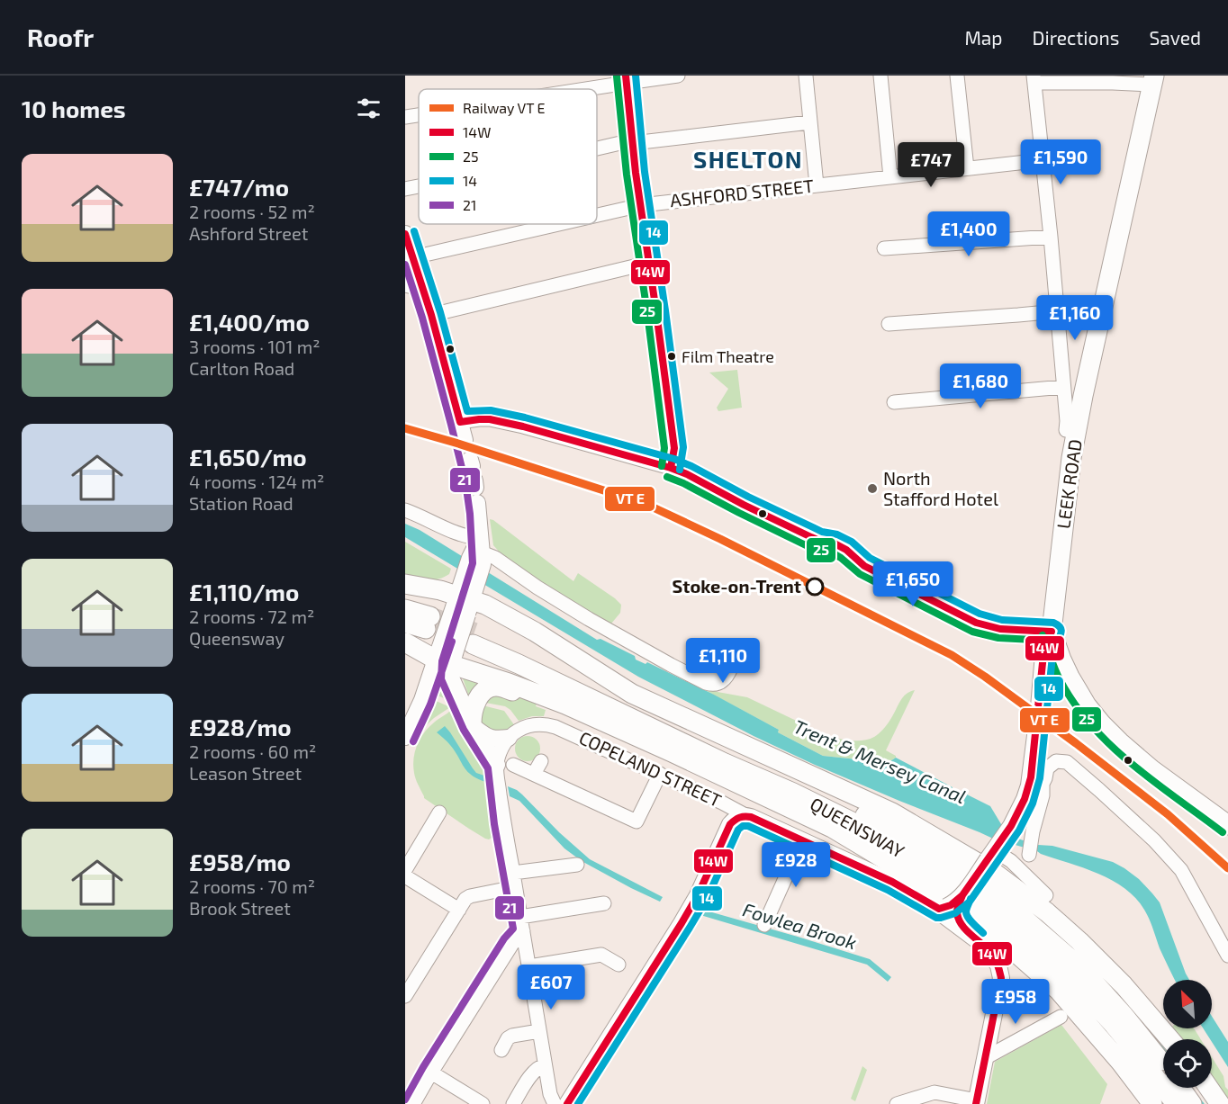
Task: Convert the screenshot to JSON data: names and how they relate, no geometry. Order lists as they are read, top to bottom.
{
  "streets": {
    "highway": ["LEEK ROAD", "QUEENSWAY"],
    "main road": ["COPELAND STREET"],
    "street": ["ASHFORD STREET"]
  },
  "districts": ["SHELTON"],
  "water": ["Trent & Mersey Canal", "Fowlea Brook"],
  "places": ["Film Theatre", "North Stafford Hotel", "Stoke-on-Trent"],
  "lines": [
    "transit line 14W",
    "transit line 14",
    "transit line 25",
    "transit line 21"
  ],
  "legend": [
    "Railway VT E",
    "14W",
    "25",
    "14",
    "21"
  ],
  "north": "top left",
  "page": {
    "header": "Roofr",
    "nav": ["Map", "Directions", "Saved"],
    "heading": "10 homes",
    "price": [
      "£1,590",
      "£747",
      "£1,400",
      "£1,160",
      "£1,680",
      "£1,650",
      "£1,110",
      "£928",
      "£607",
      "£958"
    ],
    "list": [
      {
        "name": "£747/mo",
        "note": "2 rooms · 52 m² · Ashford Street"
      },
      {
        "name": "£1,400/mo",
        "note": "3 rooms · 101 m² · Carlton Road"
      },
      {
        "name": "£1,650/mo",
        "note": "4 rooms · 124 m² · Station Road"
      },
      {
        "name": "£1,110/mo",
        "note": "2 rooms · 72 m² · Queensway"
      },
      {
        "name": "£928/mo",
        "note": "2 rooms · 60 m² · Leason Street"
      },
      {
        "name": "£958/mo",
        "note": "2 rooms · 70 m² · Brook Street"
      }
    ]
  }
}
